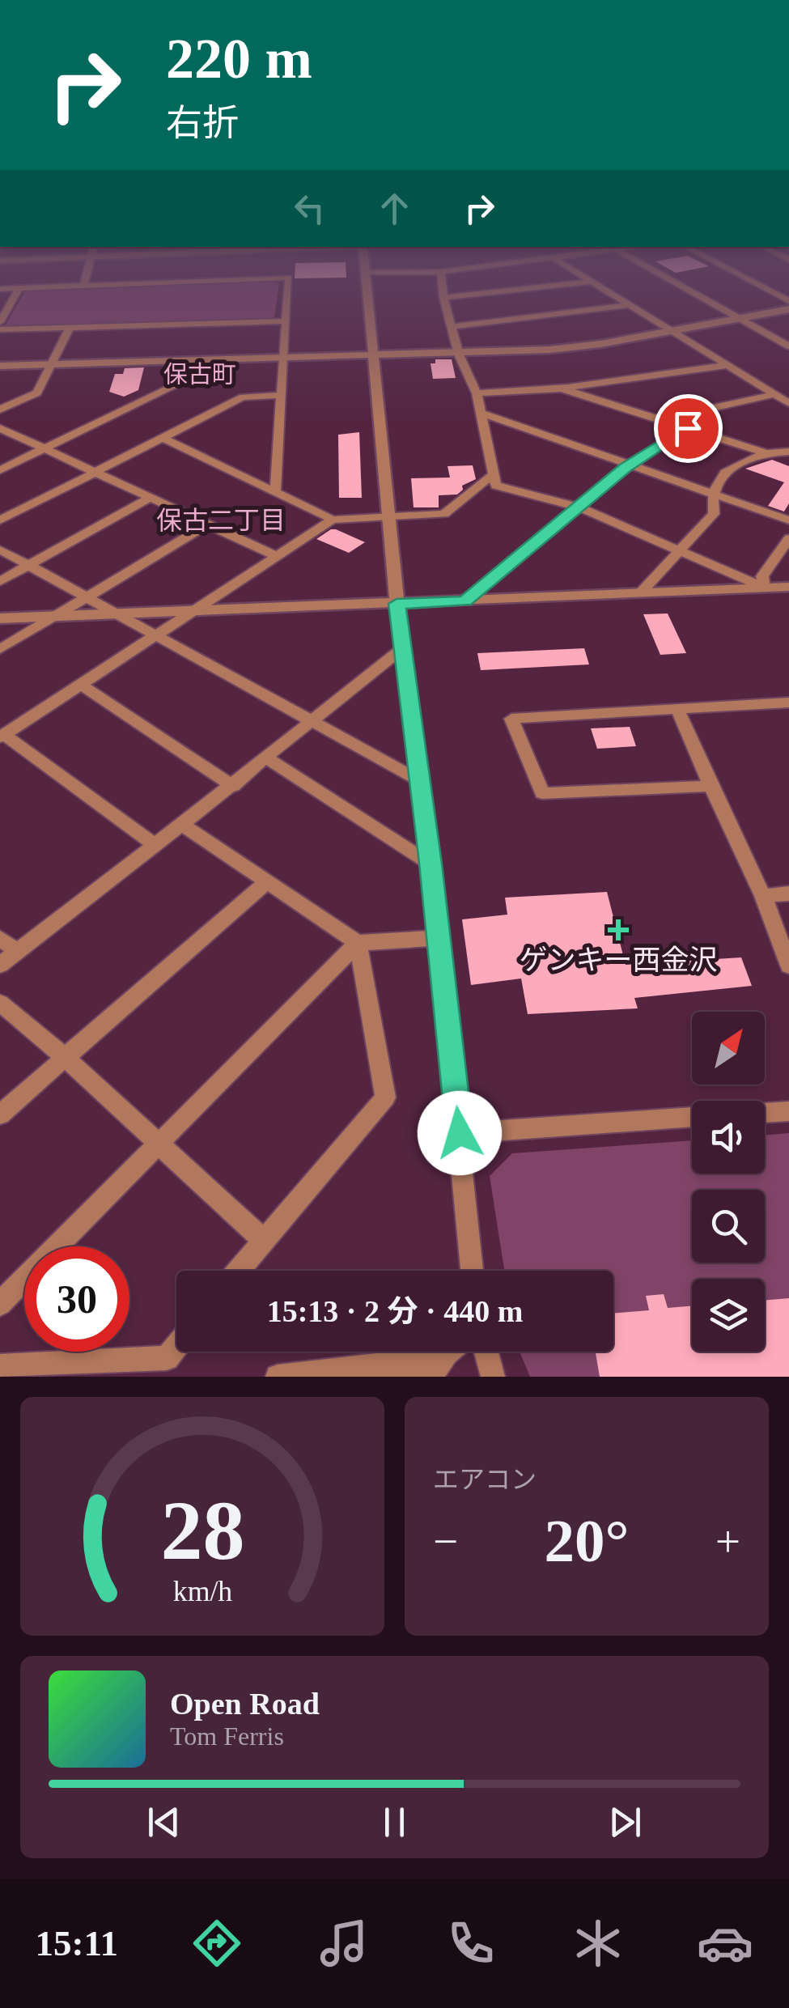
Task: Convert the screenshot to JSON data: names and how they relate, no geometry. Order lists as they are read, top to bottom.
{
  "districts": ["保古町", "保古二丁目"],
  "places": {
    "health": ["ゲンキー西金沢"]
  },
  "north": "top right",
  "page": {
    "turn": ["220 m", "右折"],
    "limit": "30",
    "trip": "15:13 · 2 分 · 440 m",
    "tile": "エアコン",
    "heat": ["−", "20°", "+"],
    "song": ["Open Road", "Tom Ferris"],
    "tabs": "15:11",
    "gauge": ["28", "km/h"]
  }
}
